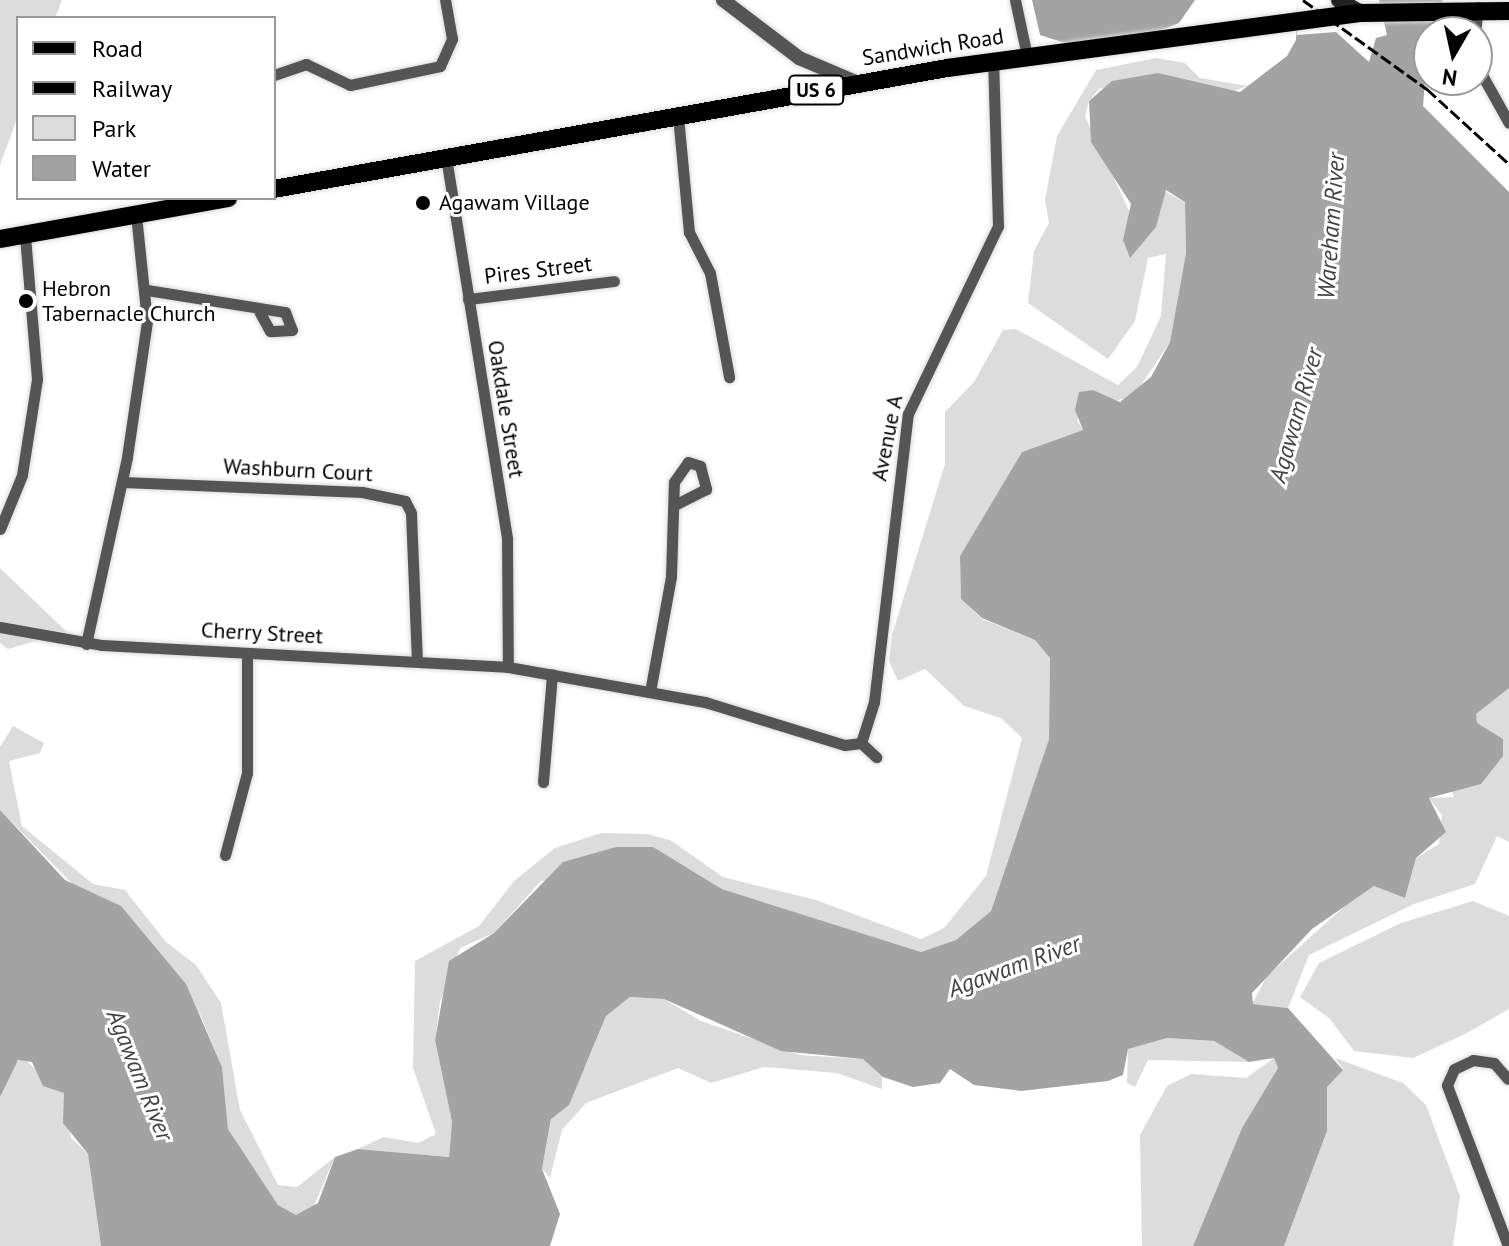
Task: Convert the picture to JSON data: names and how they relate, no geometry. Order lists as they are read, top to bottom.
{
  "streets": {
    "main road": ["Sandwich Road", "US 6"],
    "street": [
      "Pires Street",
      "Oakdale Street",
      "Avenue A",
      "Washburn Court",
      "Cherry Street"
    ]
  },
  "crossings": [
    ["Sandwich Road", "Oakdale Street"],
    ["Sandwich Road", "Avenue A"],
    ["Pires Street", "Oakdale Street"],
    ["Oakdale Street", "Cherry Street"],
    ["Avenue A", "Cherry Street"],
    ["Washburn Court", "Cherry Street"]
  ],
  "water": ["Wareham River", "Agawam River"],
  "places": ["Agawam Village", "Hebron Tabernacle Church"],
  "legend": [
    "Road",
    "Railway",
    "Park",
    "Water"
  ],
  "north": "bottom"
}
